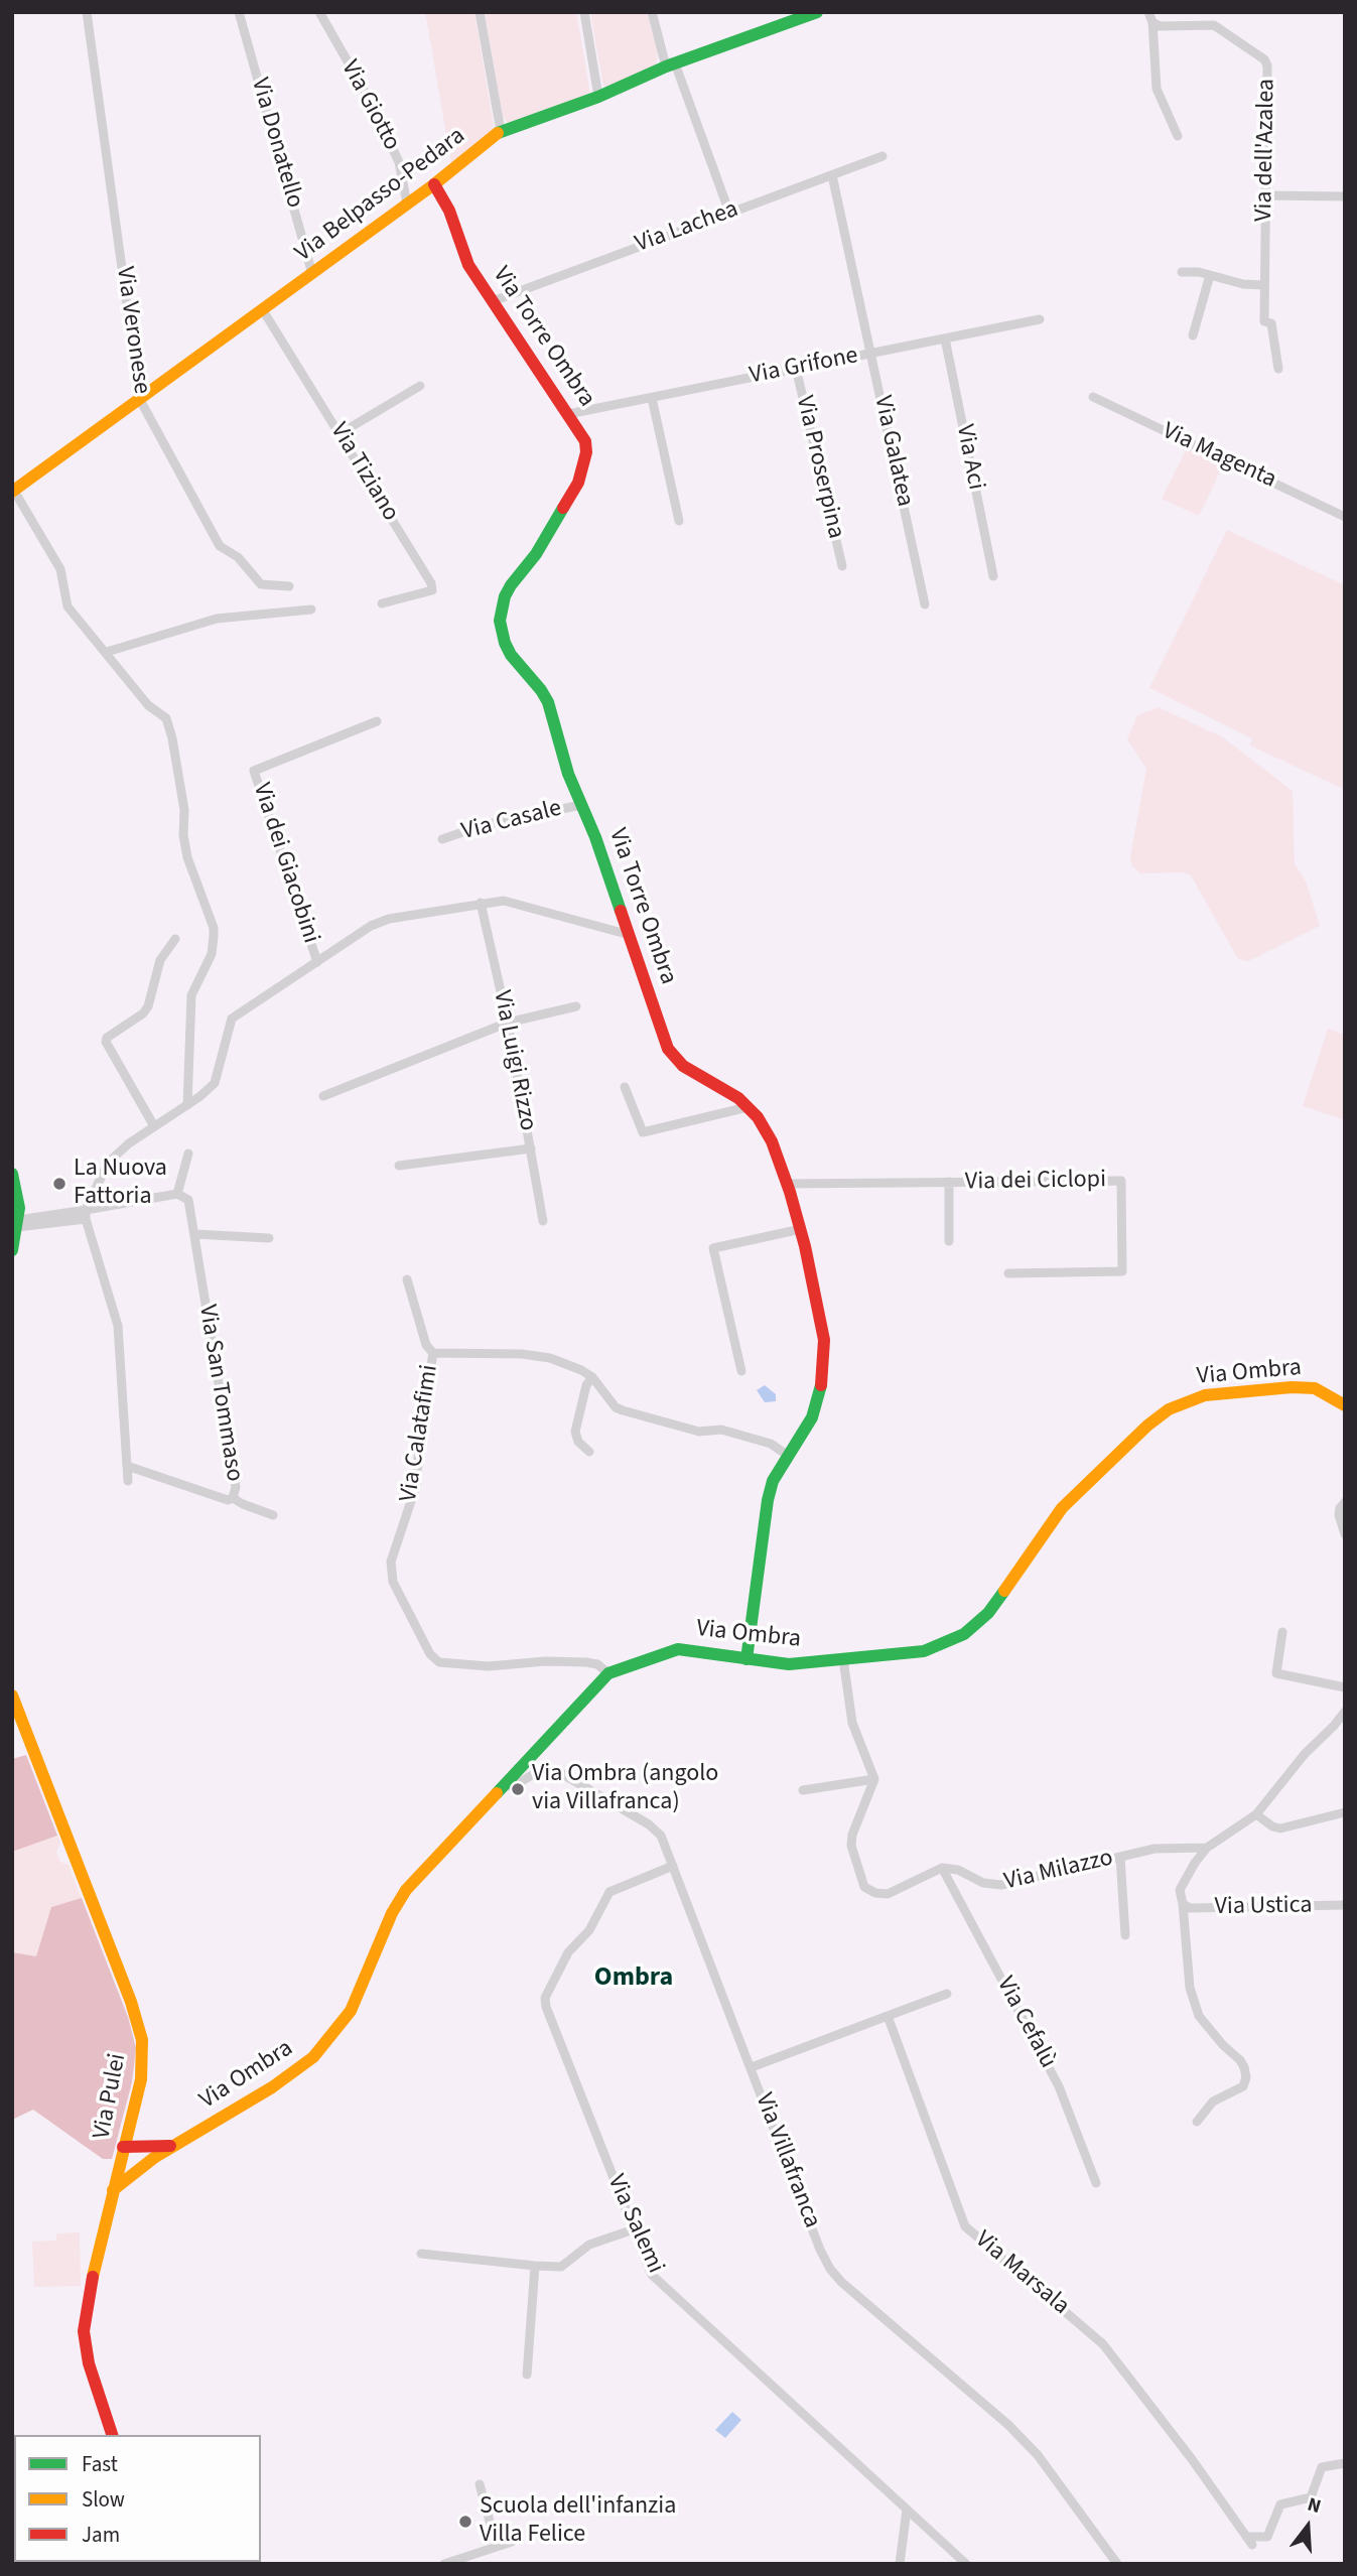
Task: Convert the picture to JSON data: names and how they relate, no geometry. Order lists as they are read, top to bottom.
{
  "streets": {
    "street": [
      "Via Giotto",
      "Via Donatello",
      "Via dell'Azalea",
      "Via Belpasso-Pedara",
      "Via Lachea",
      "Via Veronese",
      "Via Torre Ombra",
      "Via Grifone",
      "Via Galatea",
      "Via Magenta",
      "Via Aci",
      "Via Proserpina",
      "Via Tiziano",
      "Via Casale",
      "Via dei Giacobini",
      "Via Luigi Rizzo",
      "Via dei Ciclopi",
      "Via Ombra",
      "Via San Tommaso",
      "Via Calatafimi",
      "Via Milazzo",
      "Via Ustica",
      "Via Cefalù",
      "Via Pulei",
      "Via Villafranca",
      "Via Salemi",
      "Via Marsala"
    ]
  },
  "crossings": [
    ["Via Giotto", "Via Belpasso-Pedara"],
    ["Via Donatello", "Via Belpasso-Pedara"],
    ["Via Belpasso-Pedara", "Via Veronese"],
    ["Via Belpasso-Pedara", "Via Torre Ombra"],
    ["Via Belpasso-Pedara", "Via Tiziano"],
    ["Via Lachea", "Via Torre Ombra"],
    ["Via Lachea", "Via Galatea"],
    ["Via Torre Ombra", "Via Grifone"],
    ["Via Torre Ombra", "Via Casale"],
    ["Via Torre Ombra", "Via dei Ciclopi"],
    ["Via Torre Ombra", "Via Ombra"],
    ["Via Grifone", "Via Galatea"],
    ["Via Grifone", "Via Aci"],
    ["Via Grifone", "Via Proserpina"],
    ["Via Ombra", "Via Calatafimi"],
    ["Via Ombra", "Via Villafranca"],
    ["Via Milazzo", "Via Cefalù"],
    ["Via Villafranca", "Via Salemi"]
  ],
  "districts": ["Ombra"],
  "places": ["La Nuova Fattoria", "Via Ombra (angolo via Villafranca)", "Scuola dell'infanzia Villa Felice"],
  "legend": ["Fast", "Slow", "Jam"],
  "north": "top"
}
